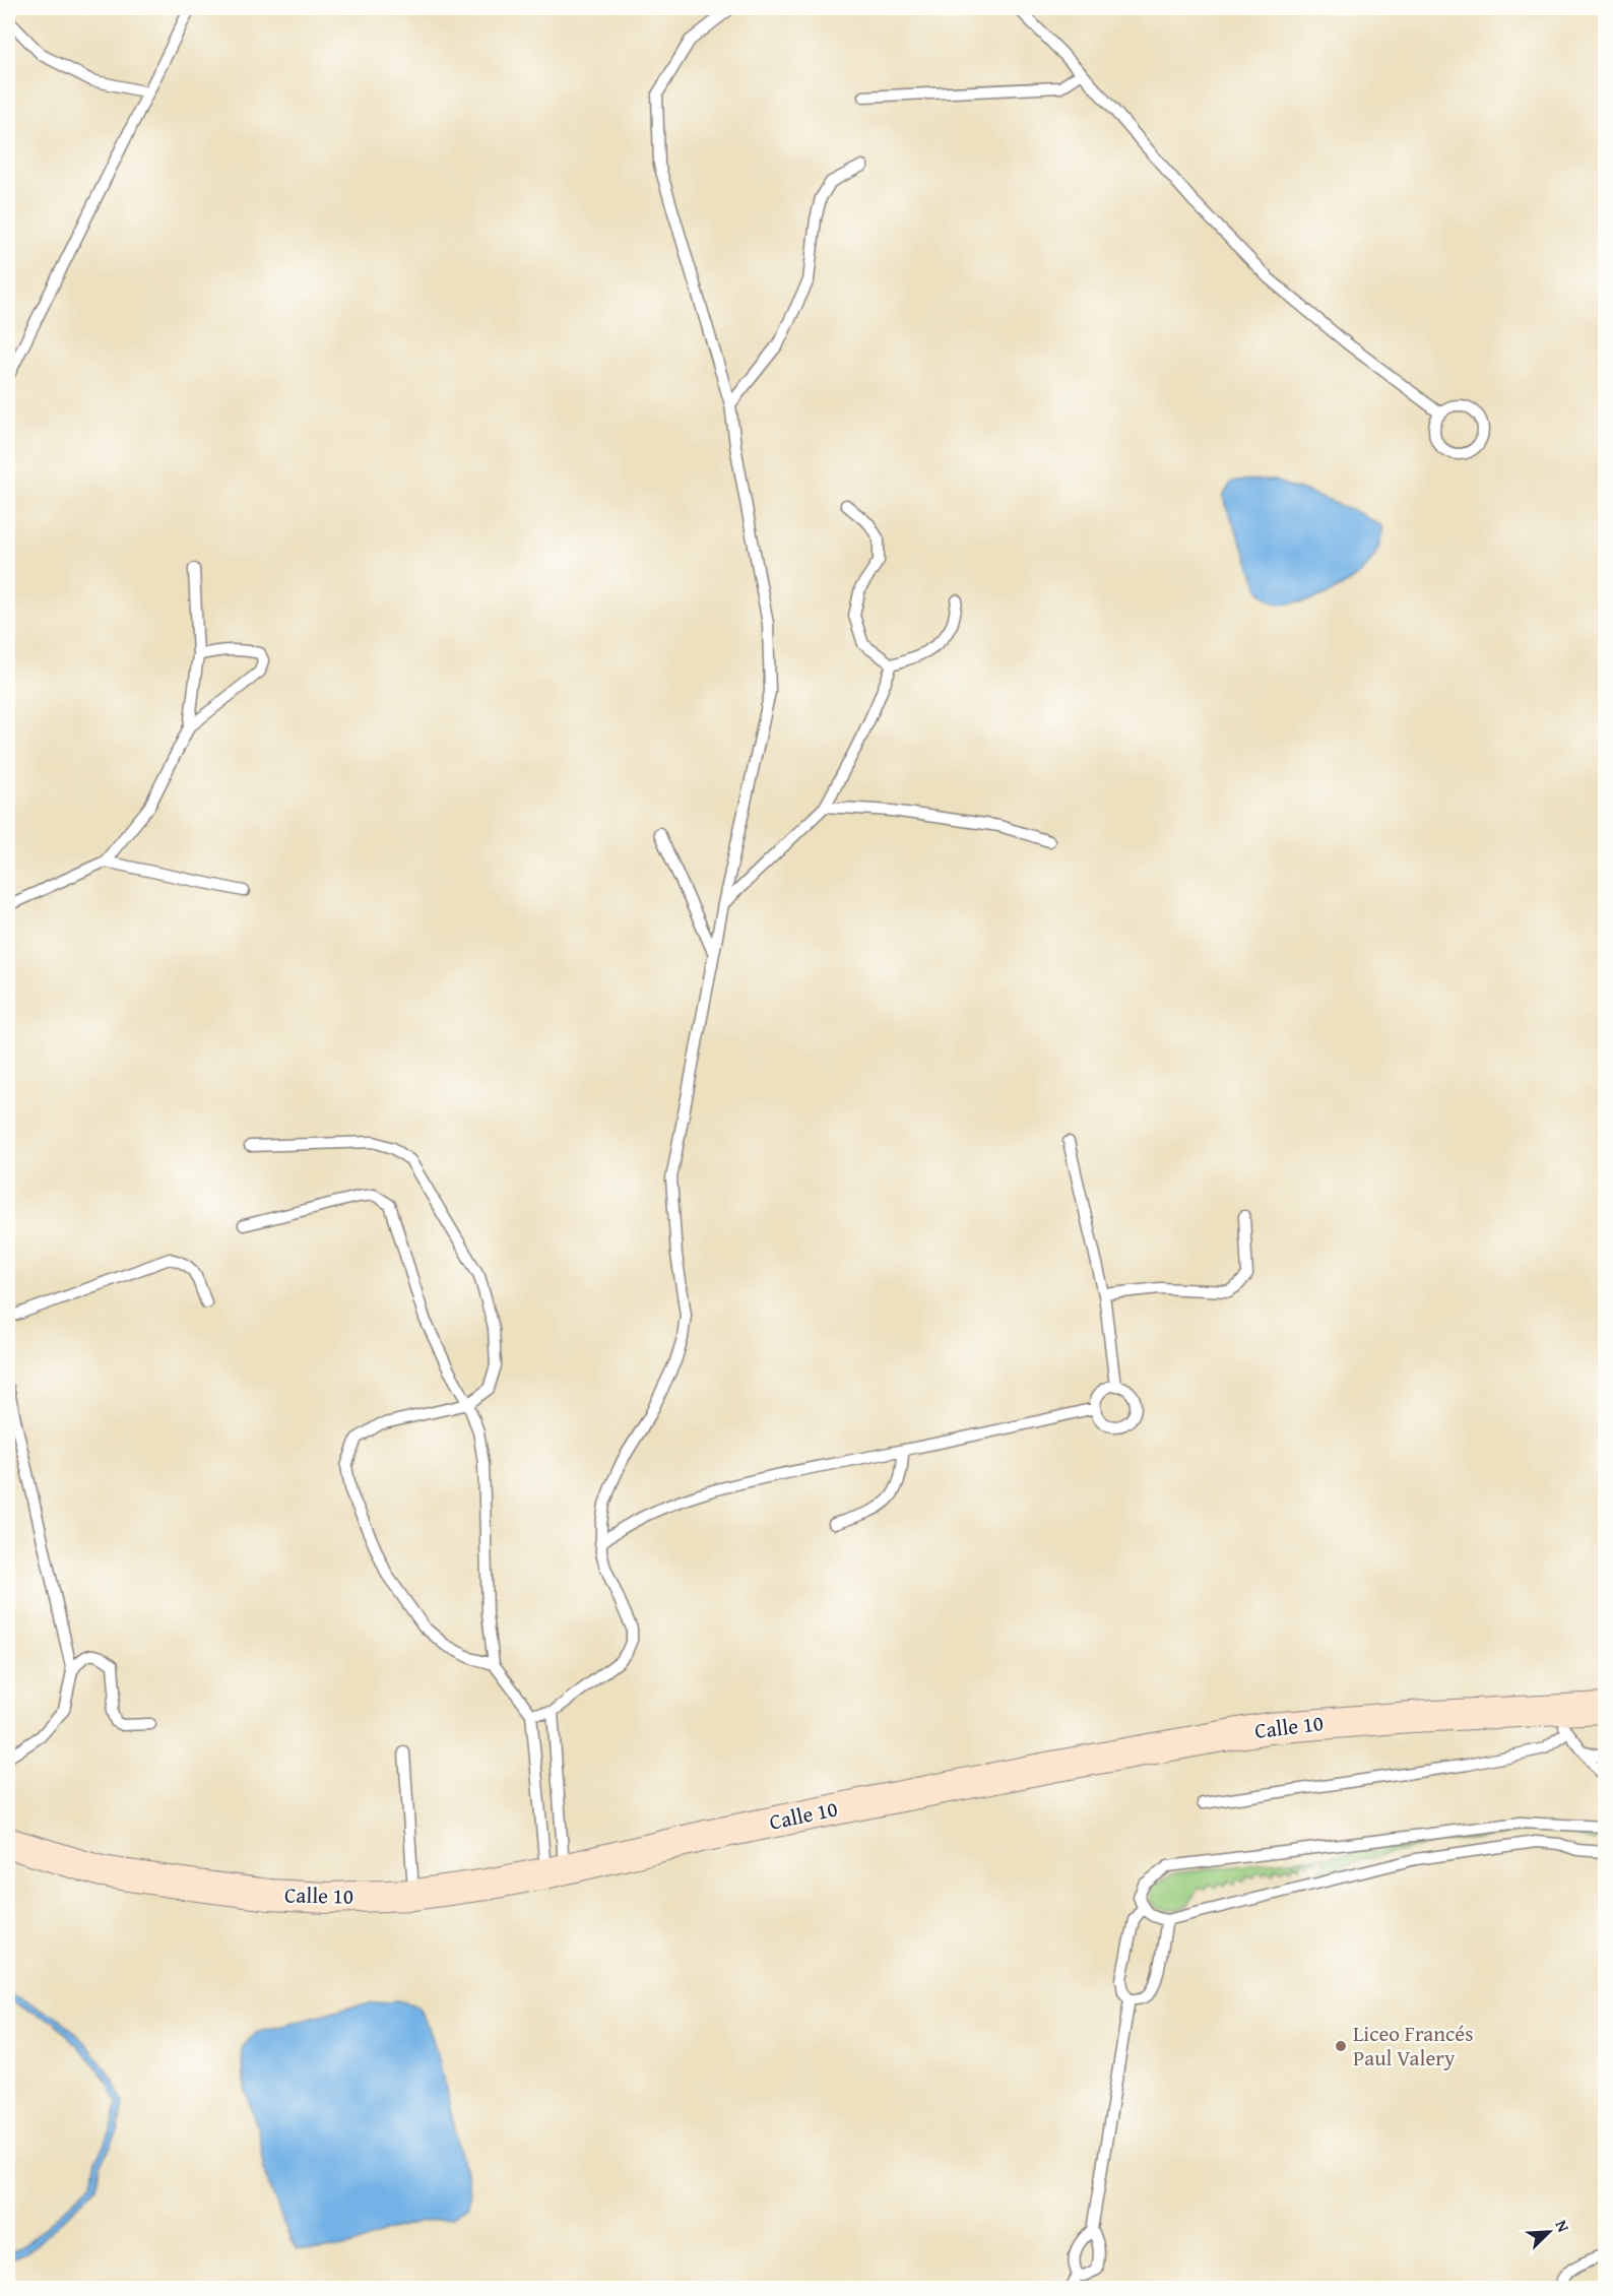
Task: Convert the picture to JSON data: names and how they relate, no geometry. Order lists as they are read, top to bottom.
{
  "streets": {
    "main road": ["Calle 10"]
  },
  "places": ["Liceo Francés Paul Valery"],
  "north": "top right"
}
